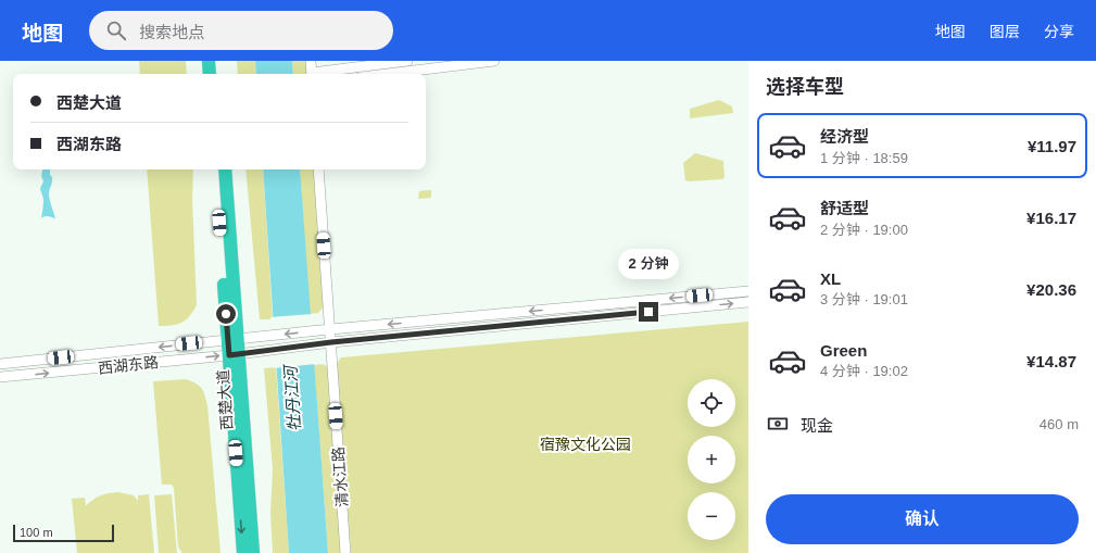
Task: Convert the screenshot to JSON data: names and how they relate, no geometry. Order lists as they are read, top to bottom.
{
  "streets": {
    "highway": ["西楚大道"],
    "main road": ["西湖东路", "清水江路"]
  },
  "crossings": [
    ["西湖东路", "西楚大道"],
    ["西湖东路", "清水江路"]
  ],
  "water": ["牡丹江河"],
  "parks": ["宿豫文化公园"],
  "scale_bar": "100 m",
  "page": {
    "header": "地图",
    "search": "搜索地点",
    "nav": ["地图", "图层", "分享"],
    "heading": "选择车型",
    "banner": ["西楚大道", "西湖东路"],
    "list": [
      {
        "name": "经济型",
        "note": "1 分钟 · 18:59",
        "value": "¥11.97"
      },
      {
        "name": "舒适型",
        "note": "2 分钟 · 19:00",
        "value": "¥16.17"
      },
      {
        "name": "XL",
        "note": "3 分钟 · 19:01",
        "value": "¥20.36"
      },
      {
        "name": "Green",
        "note": "4 分钟 · 19:02",
        "value": "¥14.87"
      }
    ],
    "bubble": "2 分钟",
    "map_buttons": ["+", "−"],
    "pay": ["现金", "460 m"],
    "buttons": "确认",
    "scale": "100 m"
  }
}
